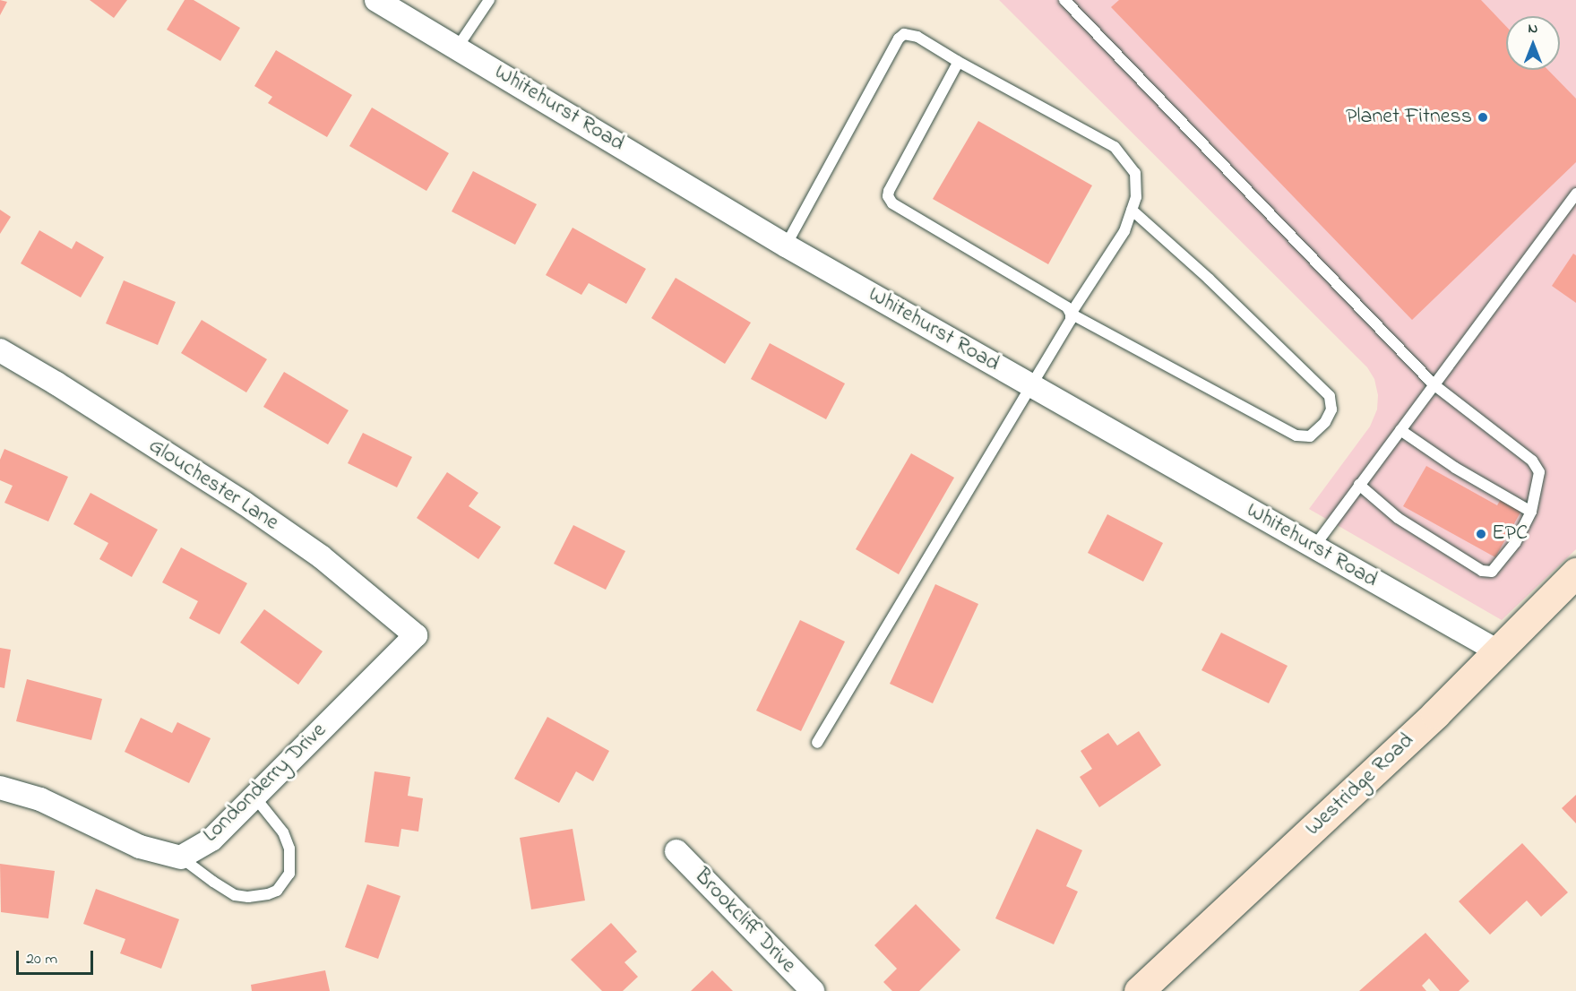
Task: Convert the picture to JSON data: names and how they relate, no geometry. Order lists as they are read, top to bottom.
{
  "streets": {
    "main road": ["Westridge Road"],
    "street": [
      "Whitehurst Road",
      "Glouchester Lane",
      "Londonderry Drive",
      "Brookcliff Drive"
    ]
  },
  "crossings": [
    ["Whitehurst Road", "Westridge Road"],
    ["Glouchester Lane", "Londonderry Drive"]
  ],
  "places": ["Planet Fitness", "EPC"],
  "scale_bar": "20 m",
  "north": "top"
}
